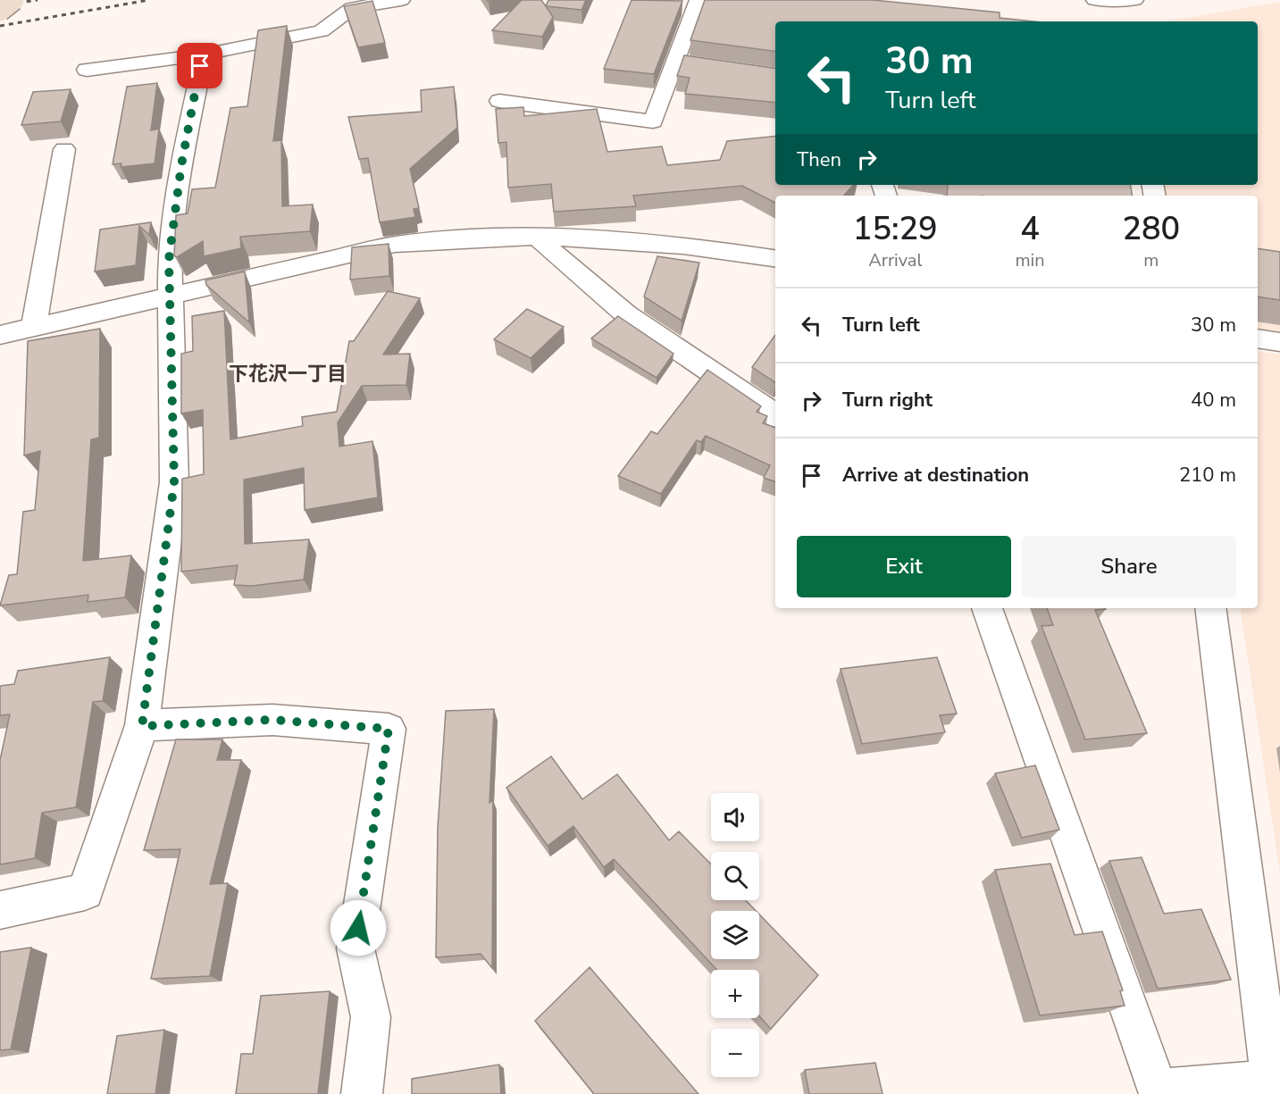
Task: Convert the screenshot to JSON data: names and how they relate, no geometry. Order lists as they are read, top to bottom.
{
  "districts": ["下花沢一丁目"],
  "page": {
    "turn": ["30 m", "Turn left"],
    "then": "Then",
    "eta": [
      "15:29",
      "Arrival",
      "4",
      "min",
      "280",
      "m"
    ],
    "list": [
      {
        "name": "Turn left",
        "value": "30 m"
      },
      {
        "name": "Turn right",
        "value": "40 m"
      },
      {
        "name": "Arrive at destination",
        "value": "210 m"
      }
    ],
    "buttons": ["Exit", "Share"],
    "map_buttons": ["+", "−"]
  }
}
